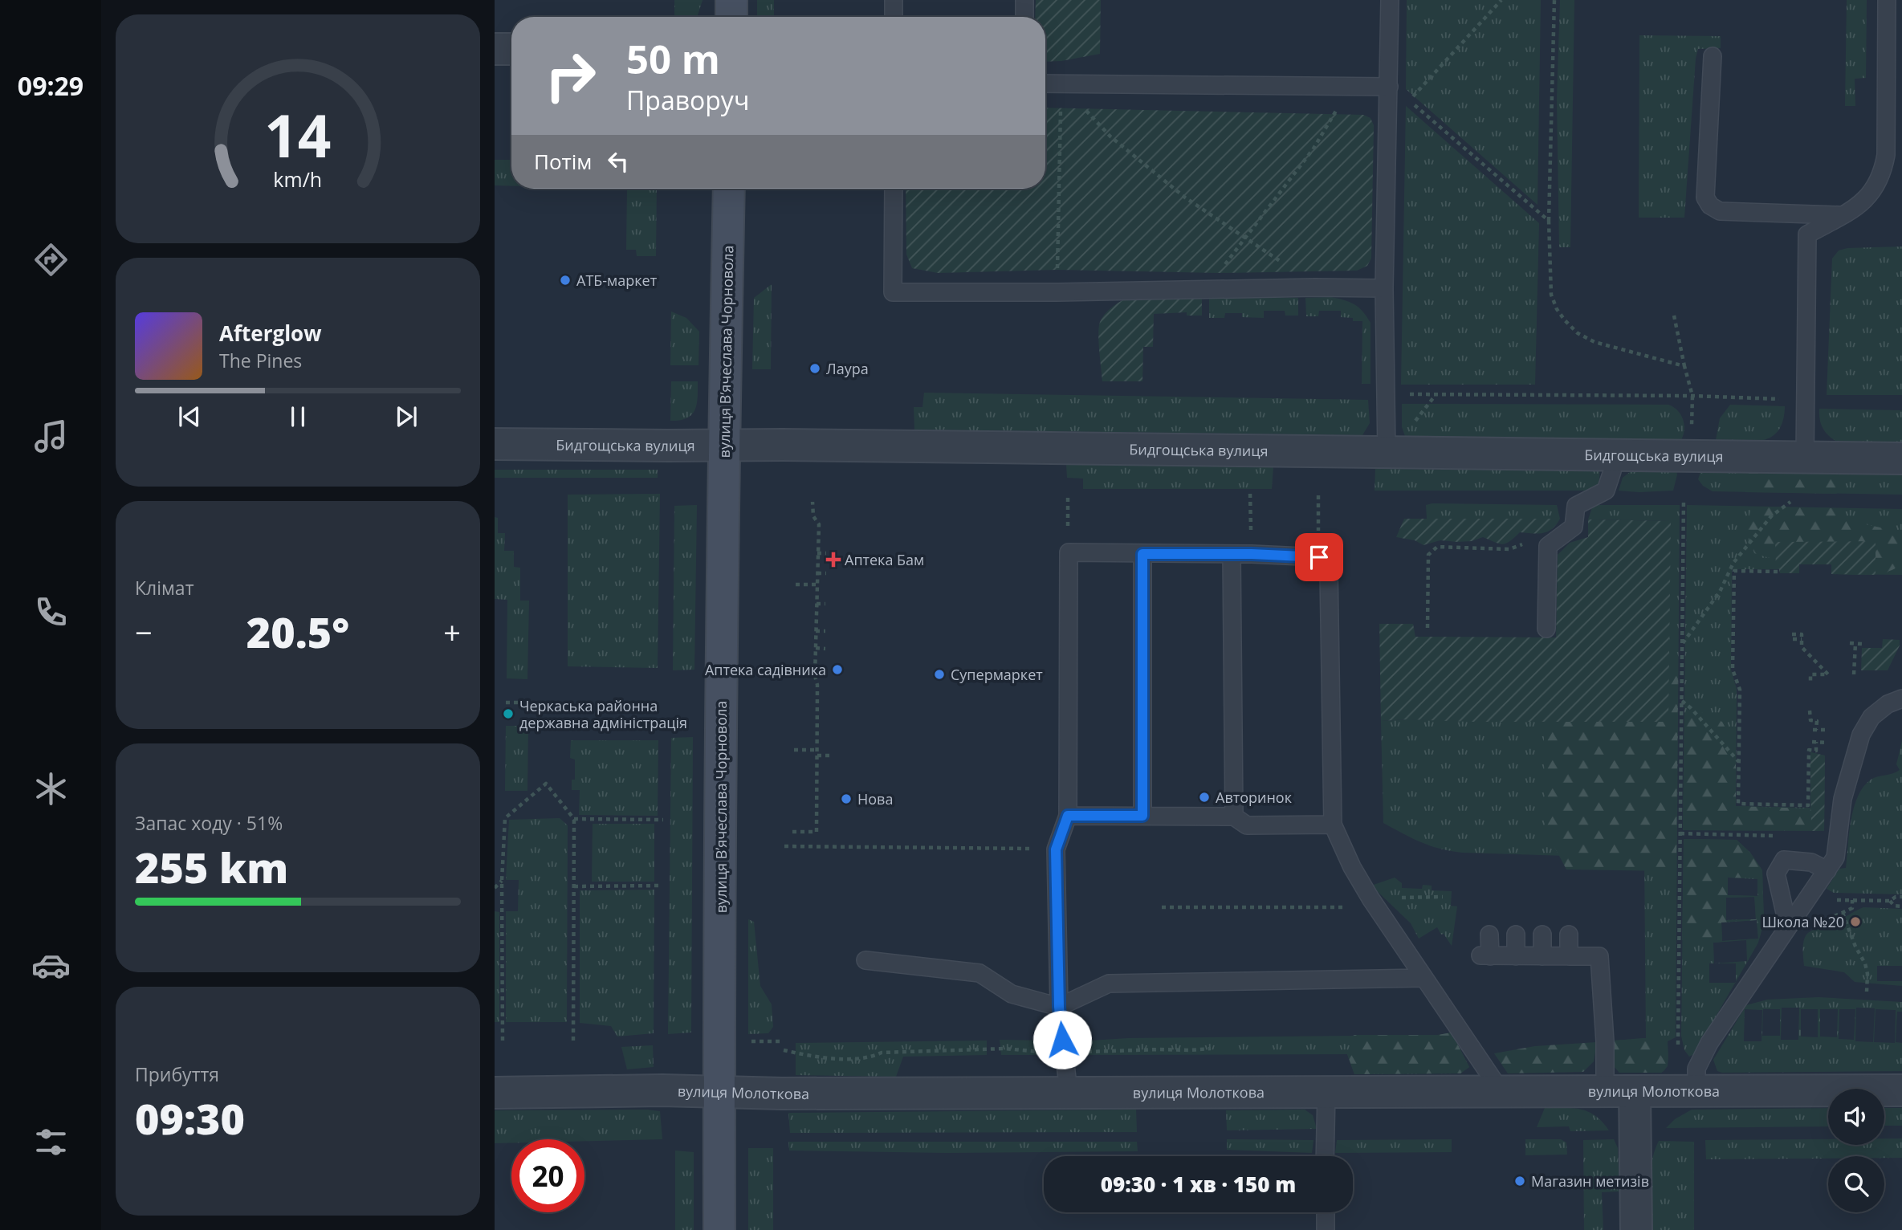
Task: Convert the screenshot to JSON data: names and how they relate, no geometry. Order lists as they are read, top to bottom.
{
  "streets": {
    "main road": ["вулиця Вʼячеслава Чорновола"],
    "street": ["Бидгощська вулиця", "вулиця Молоткова"]
  },
  "crossings": [
    ["вулиця Вʼячеслава Чорновола", "Бидгощська вулиця"],
    ["вулиця Вʼячеслава Чорновола", "вулиця Молоткова"]
  ],
  "places": {
    "other": [
      "АТБ-маркет",
      "Лаура",
      "Аптека садівника",
      "Супермаркет",
      "Черкаська районна державна адміністрація",
      "Авторинок",
      "Нова",
      "Школа №20",
      "Магазин метизів"
    ],
    "health": ["Аптека Бам"]
  },
  "page": {
    "tabs": "09:29",
    "turn": ["50 m", "Праворуч"],
    "then": "Потім",
    "song": ["Afterglow", "The Pines"],
    "tile": [
      "Клімат",
      ["Запас ходу · 51%", "255 km"],
      ["Прибуття", "09:30"]
    ],
    "heat": ["−", "20.5°", "+"],
    "limit": "20",
    "trip": "09:30 · 1 хв · 150 m",
    "gauge": ["14", "km/h"]
  }
}
